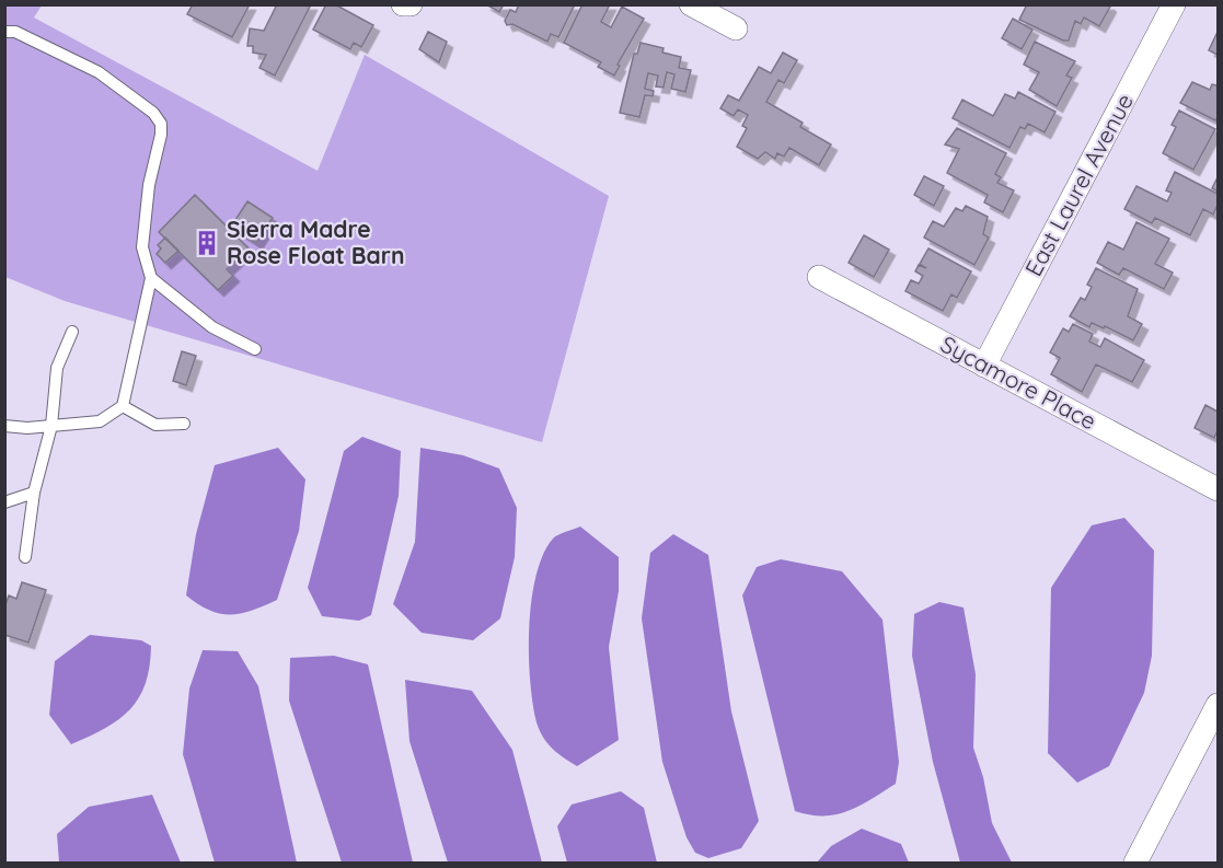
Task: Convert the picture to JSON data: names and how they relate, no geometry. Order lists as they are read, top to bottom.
{
  "streets": {
    "street": ["East Laurel Avenue", "Sycamore Place"]
  },
  "crossings": [
    ["East Laurel Avenue", "Sycamore Place"]
  ],
  "places": {
    "building": ["Sierra Madre Rose Float Barn"]
  }
}
